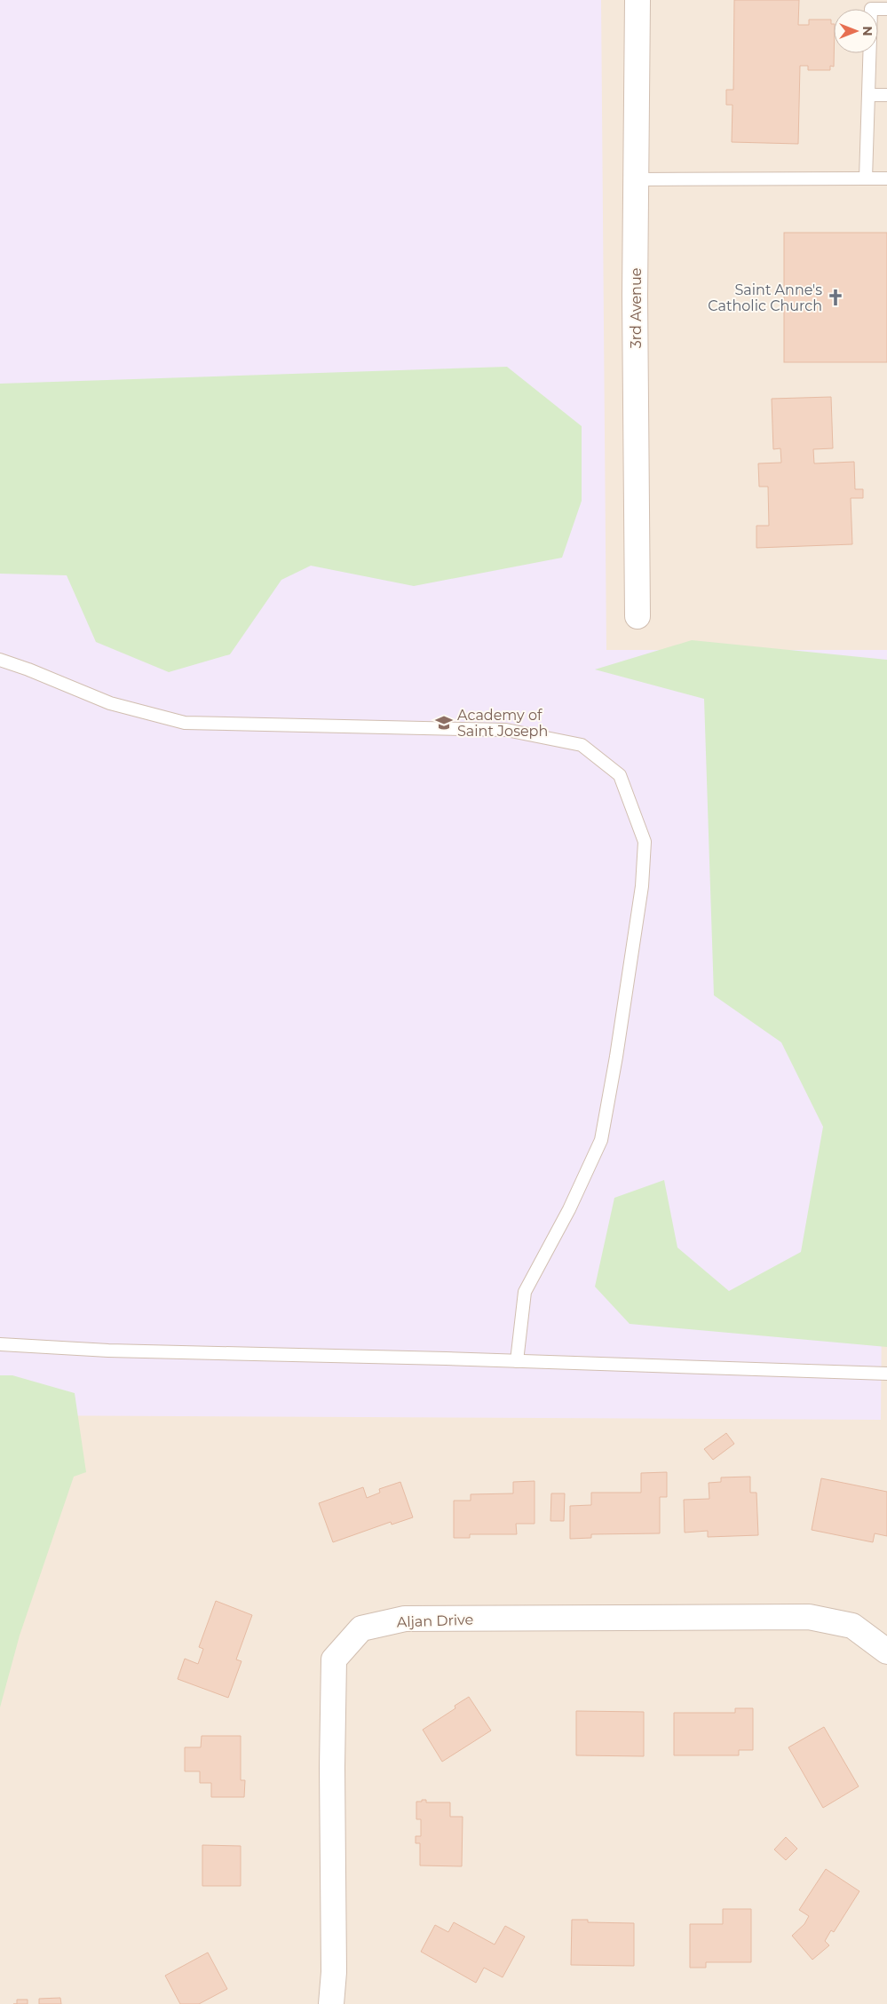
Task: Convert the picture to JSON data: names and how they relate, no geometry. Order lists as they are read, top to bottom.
{
  "streets": {
    "street": ["3rd Avenue", "Aljan Drive"]
  },
  "places": {
    "church": ["Saint Anne's Catholic Church"],
    "school or university": ["Academy of Saint Joseph"]
  },
  "north": "right"
}
